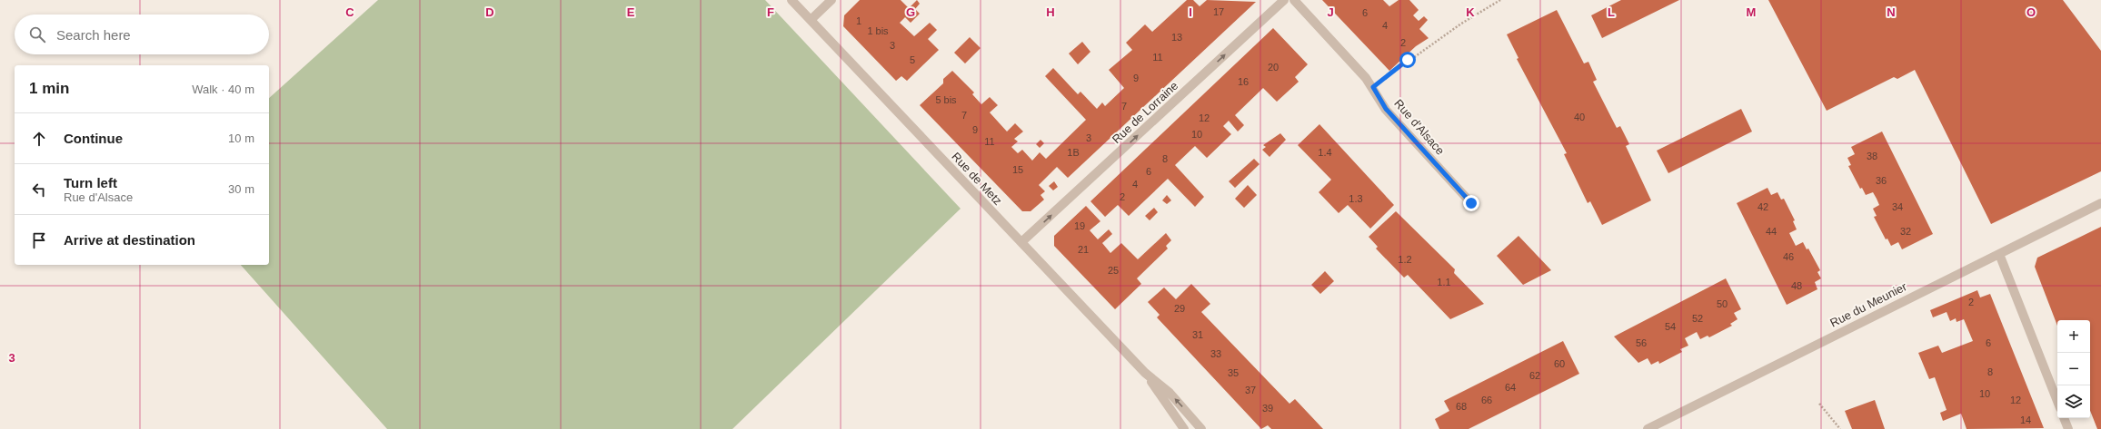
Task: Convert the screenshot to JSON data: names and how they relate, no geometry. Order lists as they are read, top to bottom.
{
  "streets": {
    "street": [
      "Rue de Lorraine",
      "Rue d'Alsace",
      "Rue de Metz",
      "Rue du Meunier"
    ]
  },
  "crossings": [
    ["Rue de Lorraine", "Rue de Metz"]
  ],
  "one_way": ["Rue de Lorraine"],
  "house_numbers": [
    "17",
    "6",
    "1",
    "4",
    "1 bis",
    "13",
    "2",
    "3",
    "11",
    "5",
    "20",
    "9",
    "16",
    "5 bis",
    "7",
    "7",
    "40",
    "12",
    "9",
    "10",
    "3",
    "11",
    "1B",
    "1.4",
    "38",
    "8",
    "15",
    "6",
    "36",
    "4",
    "2",
    "1.3",
    "42",
    "34",
    "19",
    "44",
    "32",
    "21",
    "46",
    "1.2",
    "25",
    "1.1",
    "48",
    "2",
    "50",
    "29",
    "52",
    "54",
    "31",
    "56",
    "6",
    "33",
    "60",
    "8",
    "35",
    "62",
    "64",
    "37",
    "10",
    "66",
    "12",
    "68",
    "39",
    "14"
  ],
  "page": {
    "search": "Search here",
    "heading": ["1 min", "Walk · 40 m"],
    "list": [
      ["Continue", "10 m"],
      ["Turn left", "Rue d'Alsace", "30 m"],
      "Arrive at destination"
    ],
    "map_buttons": ["+", "−"]
  },
  "grid": {
    "columns": [
      "C",
      "D",
      "E",
      "F",
      "G",
      "H",
      "I",
      "J",
      "K",
      "L",
      "M",
      "N",
      "O"
    ],
    "rows": ["3"]
  }
}
